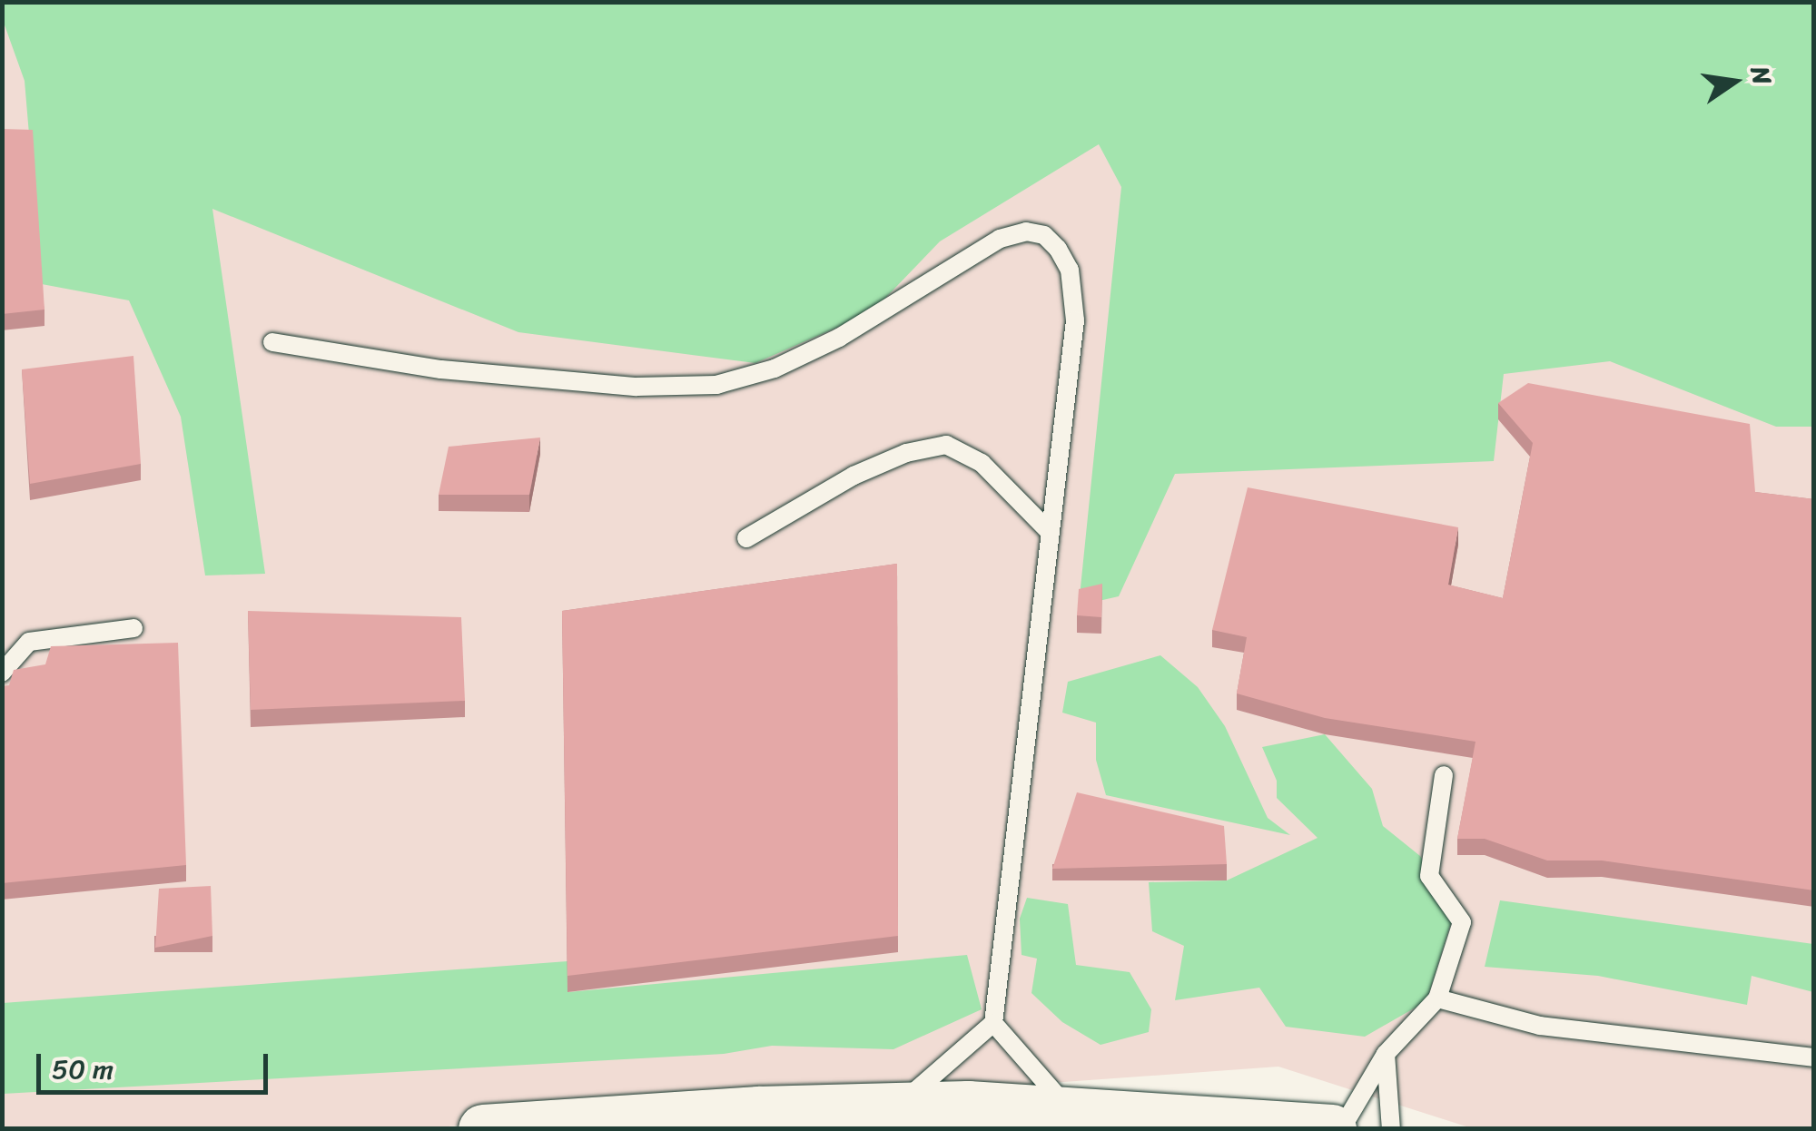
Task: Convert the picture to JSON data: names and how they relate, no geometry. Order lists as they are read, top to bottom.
{
  "scale_bar": "50 m",
  "north": "right"
}
